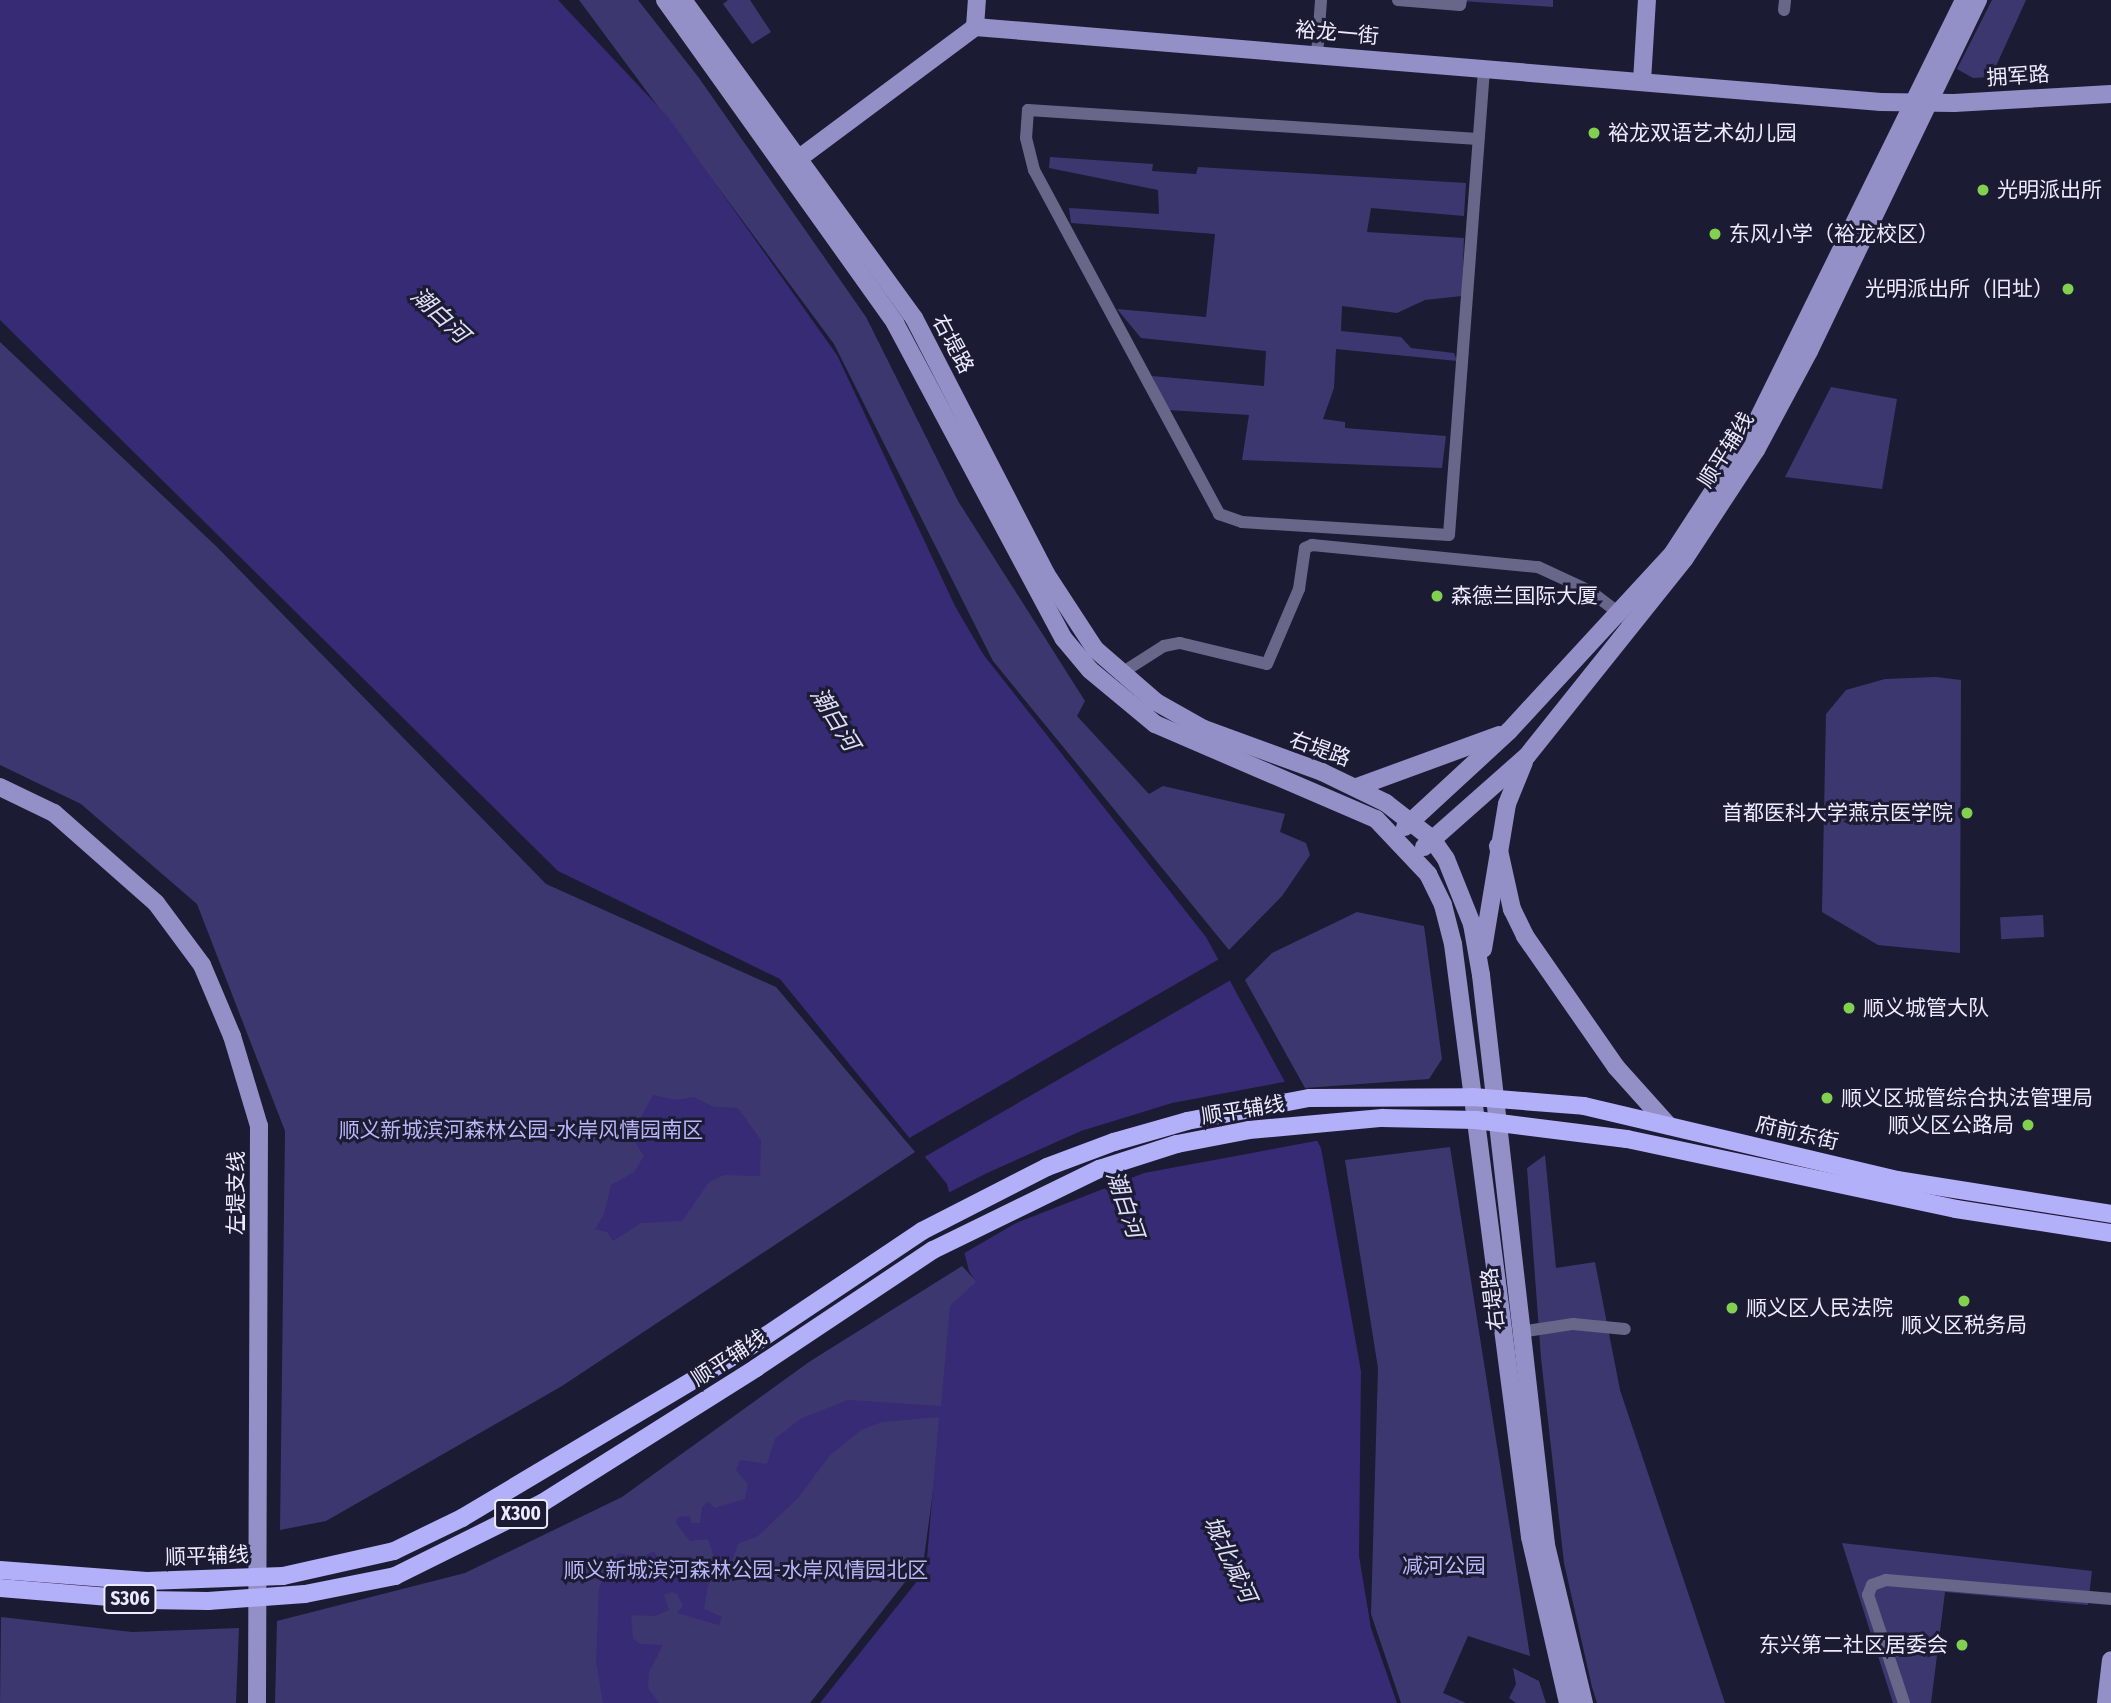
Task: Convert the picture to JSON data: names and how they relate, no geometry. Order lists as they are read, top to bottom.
{
  "streets": {
    "main road": [
      "裕龙一街",
      "拥军路",
      "右堤路",
      "顺平辅线",
      "府前东街",
      "左堤支线",
      "X300",
      "S306"
    ]
  },
  "crossings": [
    ["裕龙一街", "拥军路"],
    ["裕龙一街", "顺平辅线"],
    ["拥军路", "顺平辅线"],
    ["右堤路", "顺平辅线"],
    ["右堤路", "府前东街"],
    ["顺平辅线", "府前东街"],
    ["顺平辅线", "左堤支线"]
  ],
  "water": ["潮白河", "城北减河"],
  "parks": ["顺义新城滨河森林公园-水岸风情园南区", "减河公园", "顺义新城滨河森林公园-水岸风情园北区"],
  "places": [
    "裕龙双语艺术幼儿园",
    "光明派出所",
    "东风小学（裕龙校区）",
    "光明派出所（旧址）",
    "森德兰国际大厦",
    "首都医科大学燕京医学院",
    "顺义城管大队",
    "顺义区城管综合执法管理局",
    "顺义区公路局",
    "顺义区税务局",
    "顺义区人民法院",
    "东兴第二社区居委会"
  ]
}
